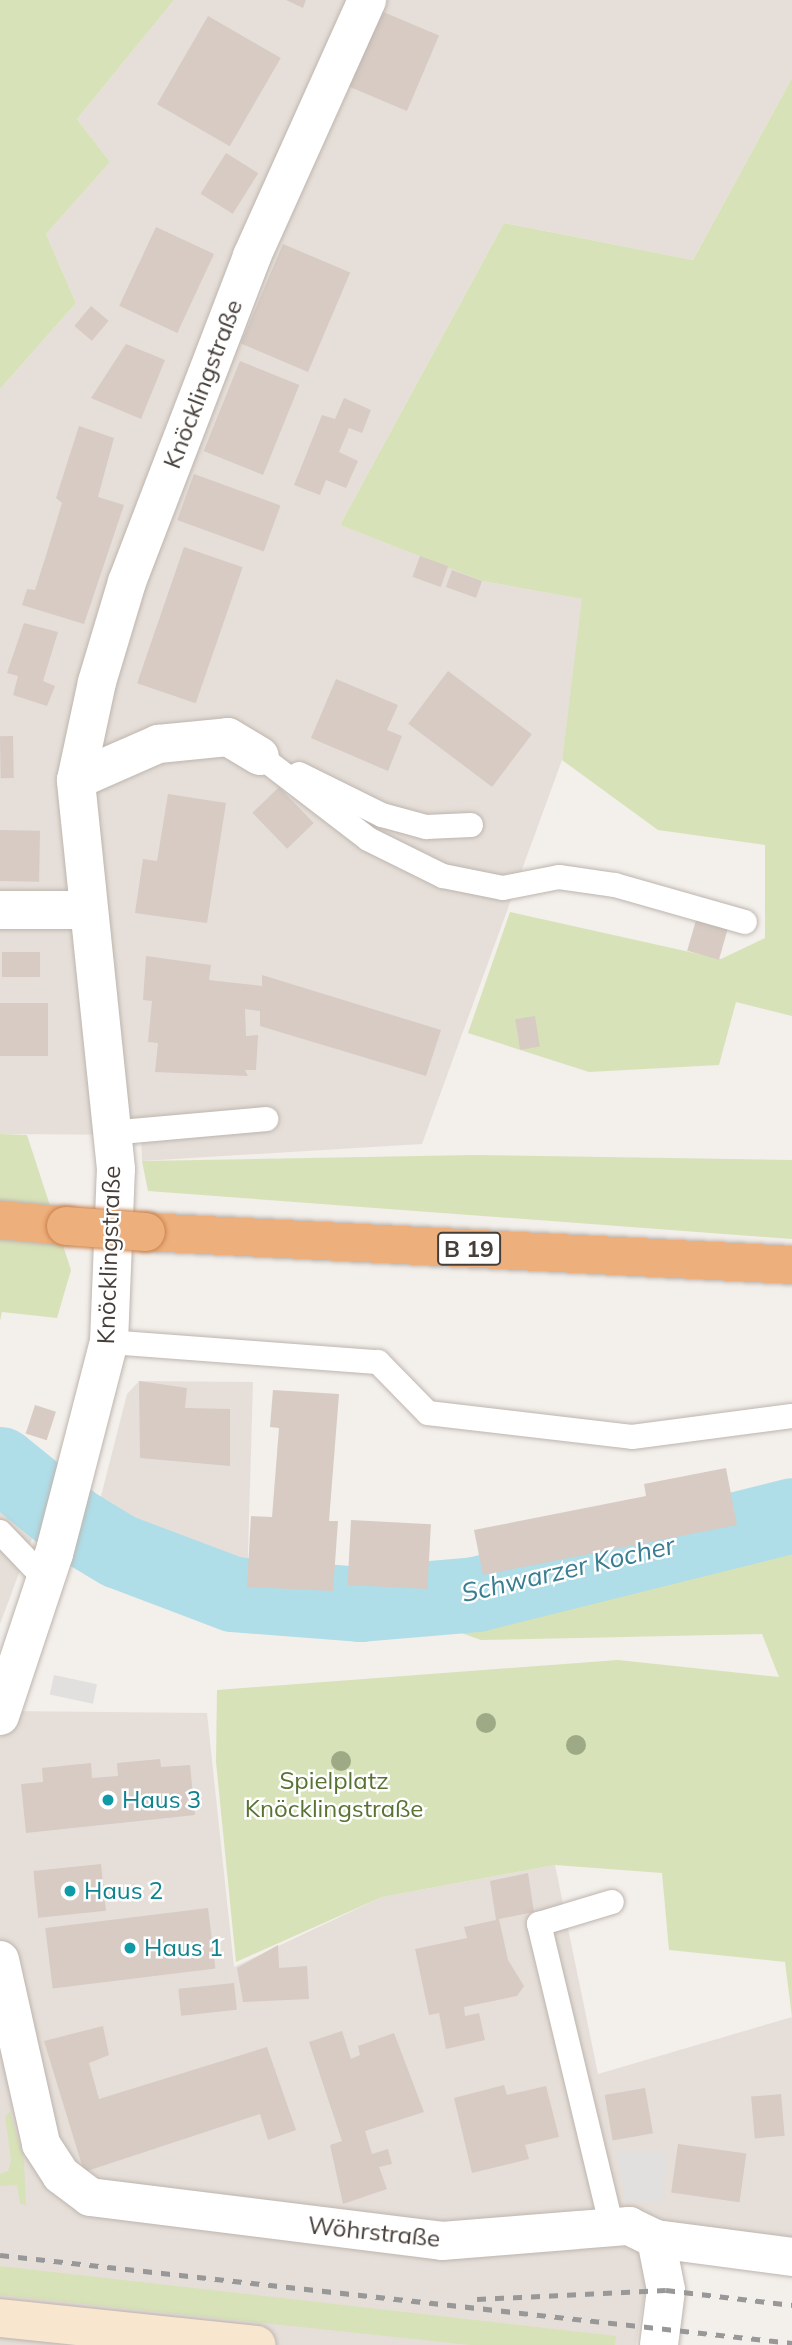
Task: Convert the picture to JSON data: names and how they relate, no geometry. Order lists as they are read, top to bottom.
{
  "streets": {
    "highway": ["B 19"],
    "street": ["Knöcklingstraße", "Wöhrstraße"]
  },
  "water": ["Schwarzer Kocher"],
  "parks": ["Spielplatz Knöcklingstraße"],
  "places": ["Haus 3", "Haus 2", "Haus 1"]
}
